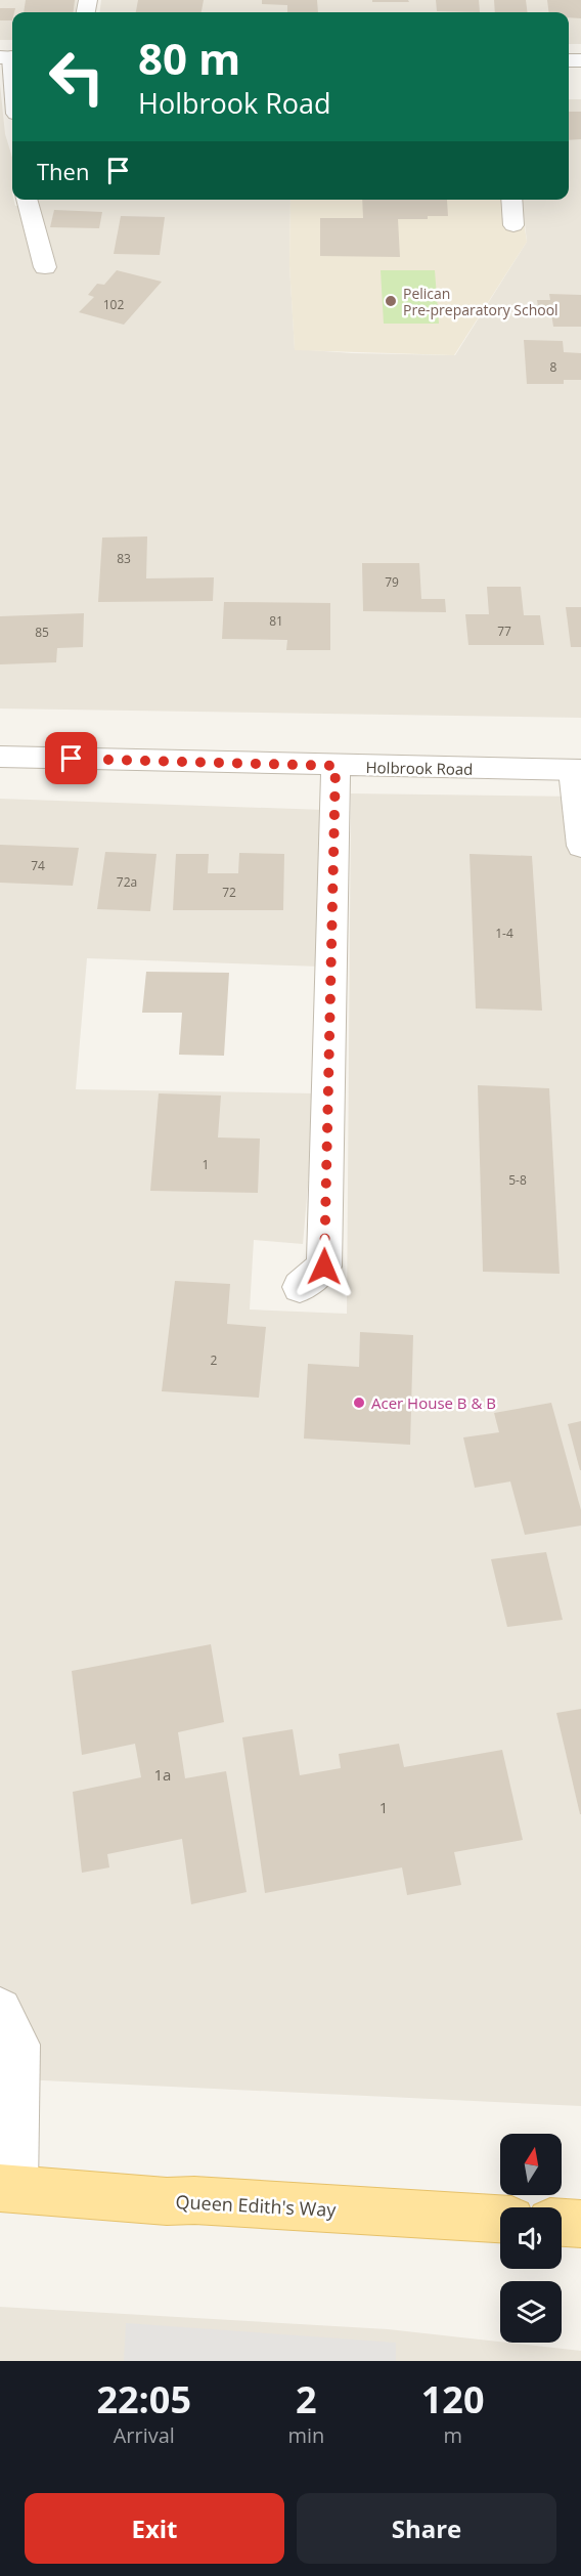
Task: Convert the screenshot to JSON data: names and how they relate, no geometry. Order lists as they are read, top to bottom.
{
  "streets": {
    "main road": ["Queen Edith's Way"],
    "street": ["Holbrook Road"]
  },
  "places": ["Pelican Pre-preparatory School", "Acer House B & B"],
  "house_numbers": [
    "102",
    "8",
    "83",
    "79",
    "81",
    "77",
    "85",
    "74",
    "72a",
    "72",
    "1-4",
    "1",
    "5-8",
    "2",
    "1a",
    "1"
  ],
  "north": "top",
  "page": {
    "turn": ["80 m", "Holbrook Road"],
    "then": "Then",
    "eta": [
      "22:05",
      "Arrival",
      "2",
      "min",
      "120",
      "m"
    ],
    "buttons": ["Exit", "Share"]
  }
}
